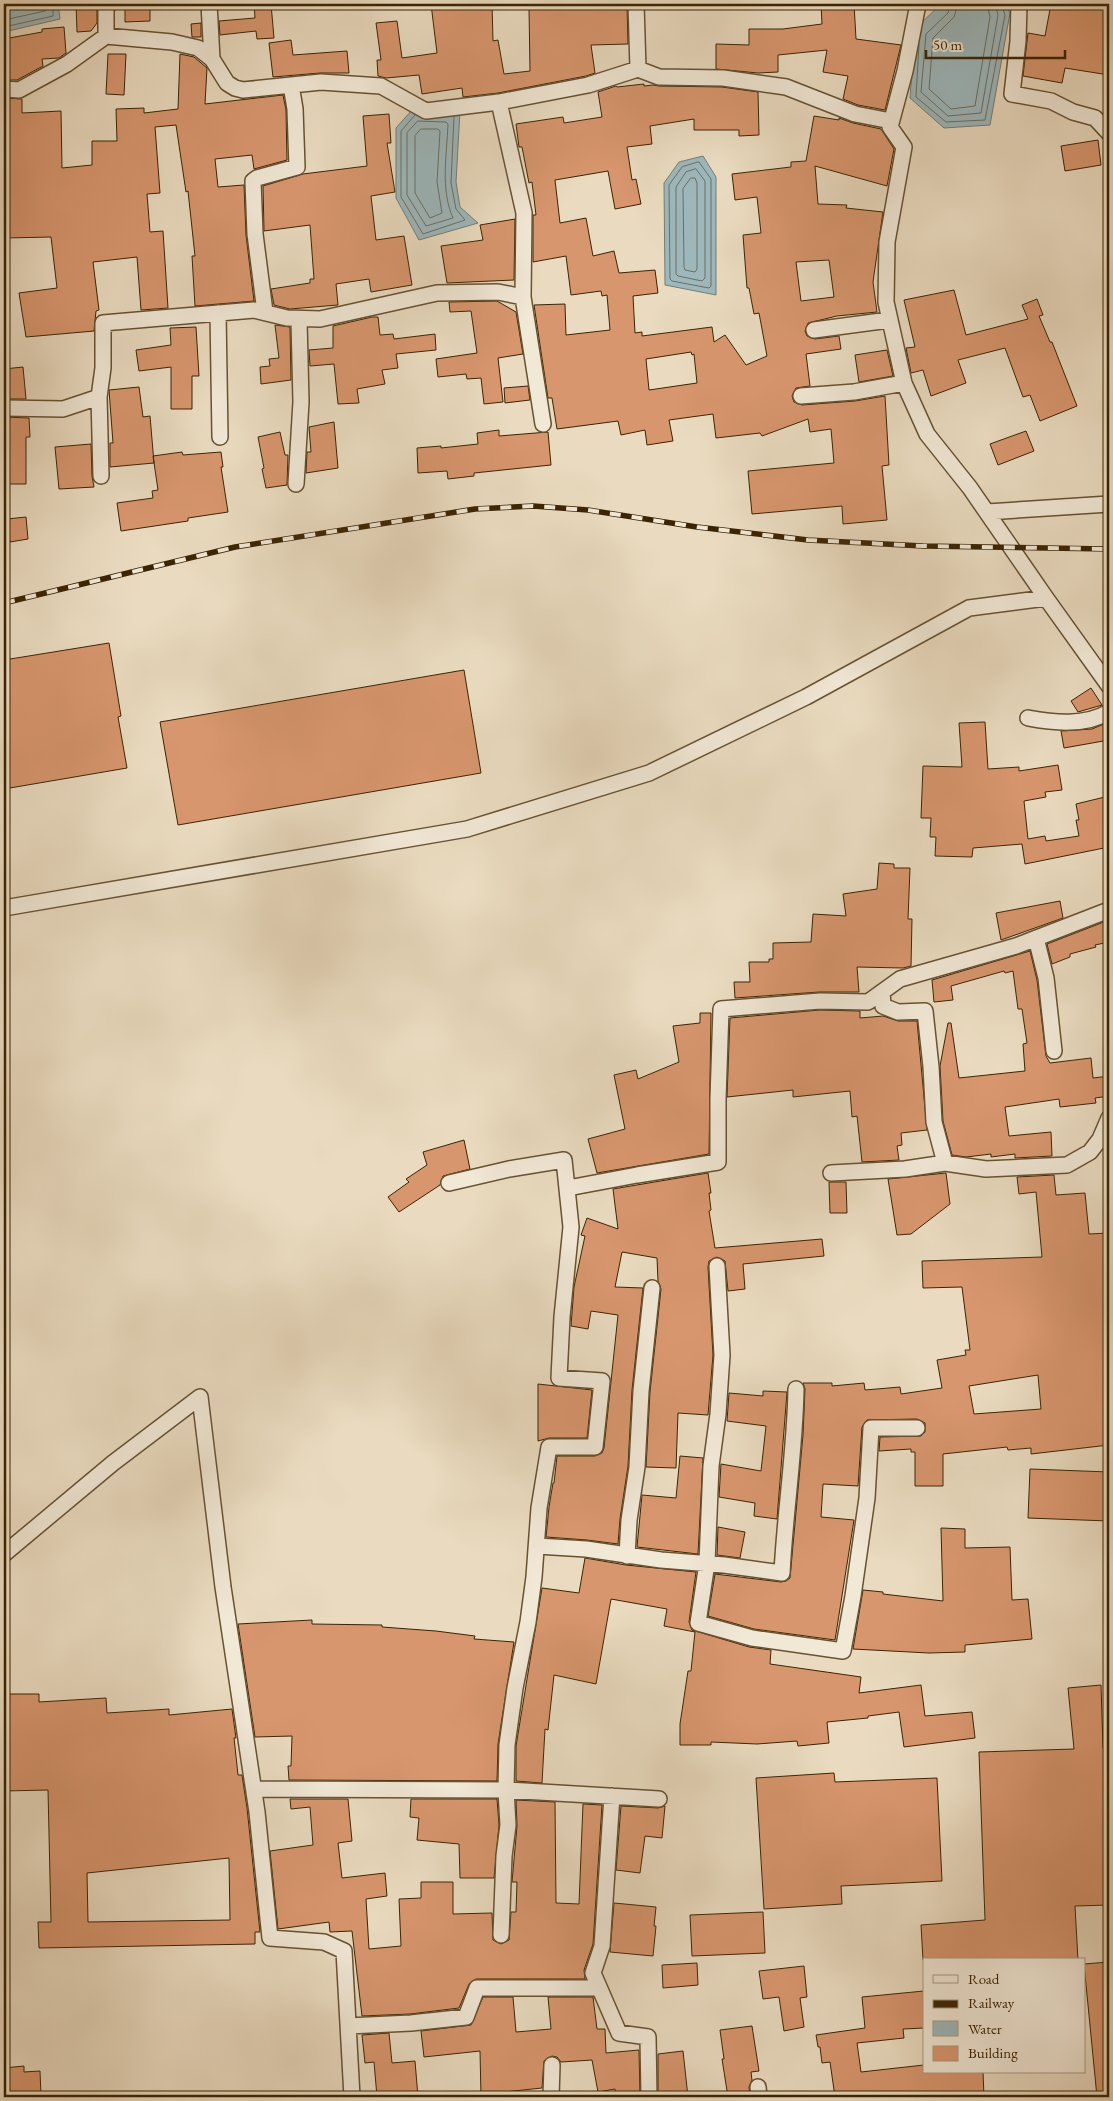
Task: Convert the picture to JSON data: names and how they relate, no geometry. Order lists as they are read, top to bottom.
{
  "legend": [
    "Road",
    "Railway",
    "Water",
    "Building"
  ],
  "scale_bar": "50 m"
}
